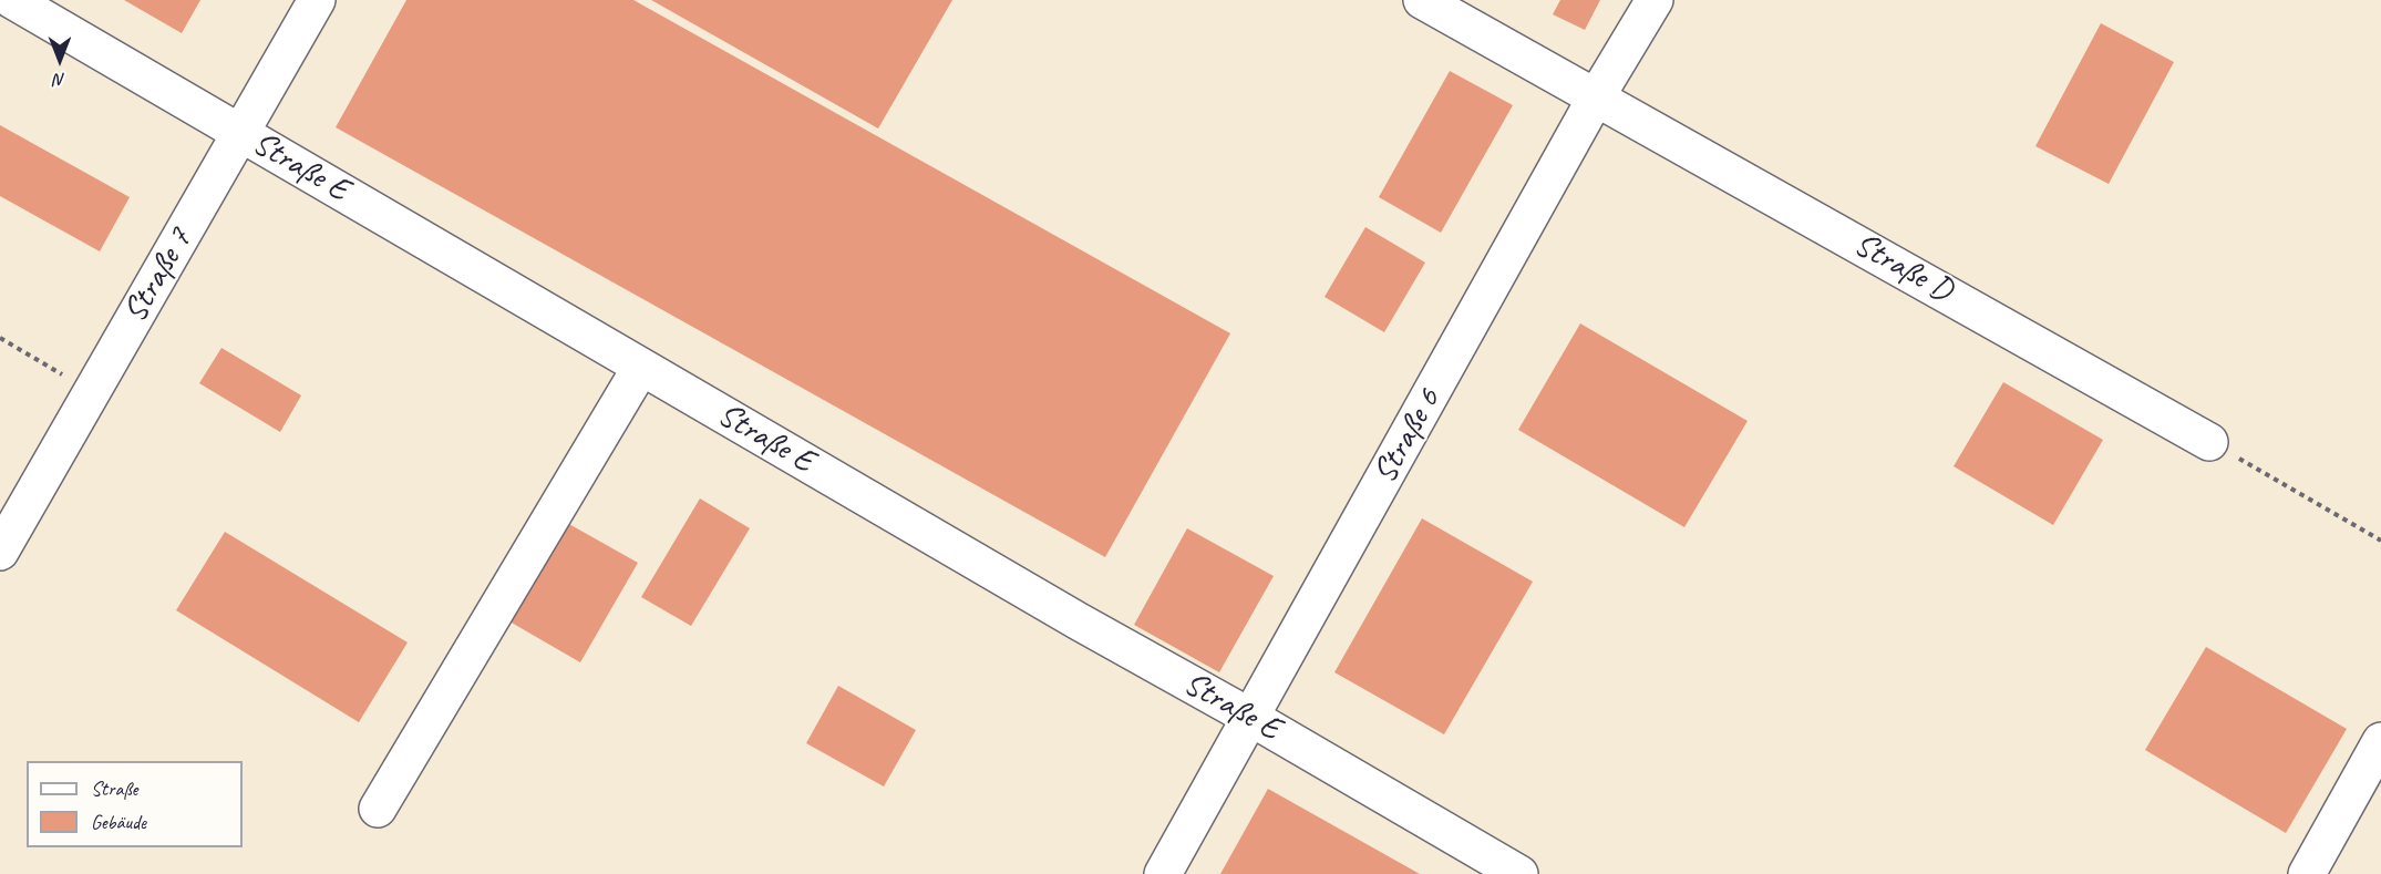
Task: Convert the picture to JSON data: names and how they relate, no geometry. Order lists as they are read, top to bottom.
{
  "streets": {
    "lane": [
      "Straße E",
      "Straße D",
      "Straße 7",
      "Straße 6"
    ]
  },
  "crossings": [
    ["Straße E", "Straße 7"],
    ["Straße E", "Straße 6"],
    ["Straße D", "Straße 6"]
  ],
  "legend": ["Straße", "Gebäude"],
  "north": "bottom"
}
